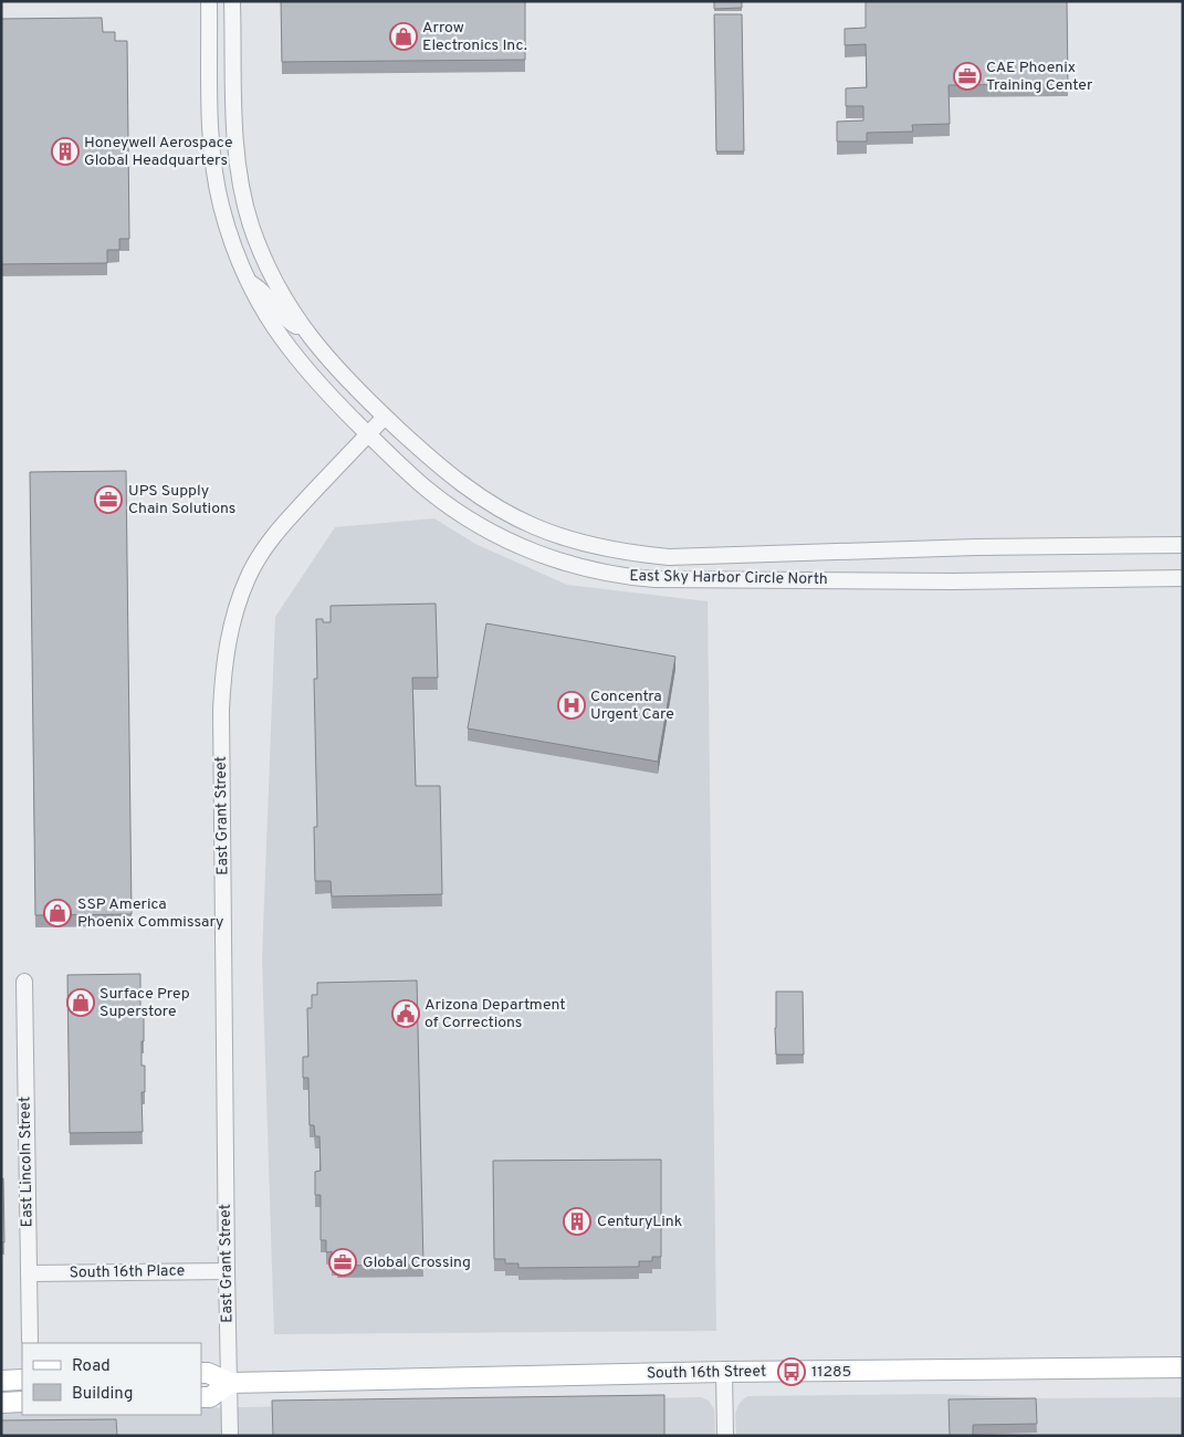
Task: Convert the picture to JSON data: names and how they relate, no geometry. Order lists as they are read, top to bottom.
{
  "streets": {
    "main road": ["South 16th Street"],
    "street": [
      "East Sky Harbor Circle North",
      "East Grant Street",
      "East Lincoln Street",
      "South 16th Place"
    ]
  },
  "crossings": [
    ["East Sky Harbor Circle North", "East Grant Street"],
    ["East Grant Street", "South 16th Place"],
    ["East Grant Street", "South 16th Street"],
    ["East Lincoln Street", "South 16th Place"]
  ],
  "places": {
    "shop": ["Arrow Electronics Inc.", "SSP America Phoenix Commissary", "Surface Prep Superstore"],
    "office": ["CAE Phoenix Training Center", "UPS Supply Chain Solutions", "Global Crossing"],
    "building": ["Honeywell Aerospace Global Headquarters", "CenturyLink"],
    "hospital": ["Concentra Urgent Care"],
    "public building": ["Arizona Department of Corrections"],
    "bus stop": ["11285"]
  },
  "legend": ["Road", "Building"]
}
